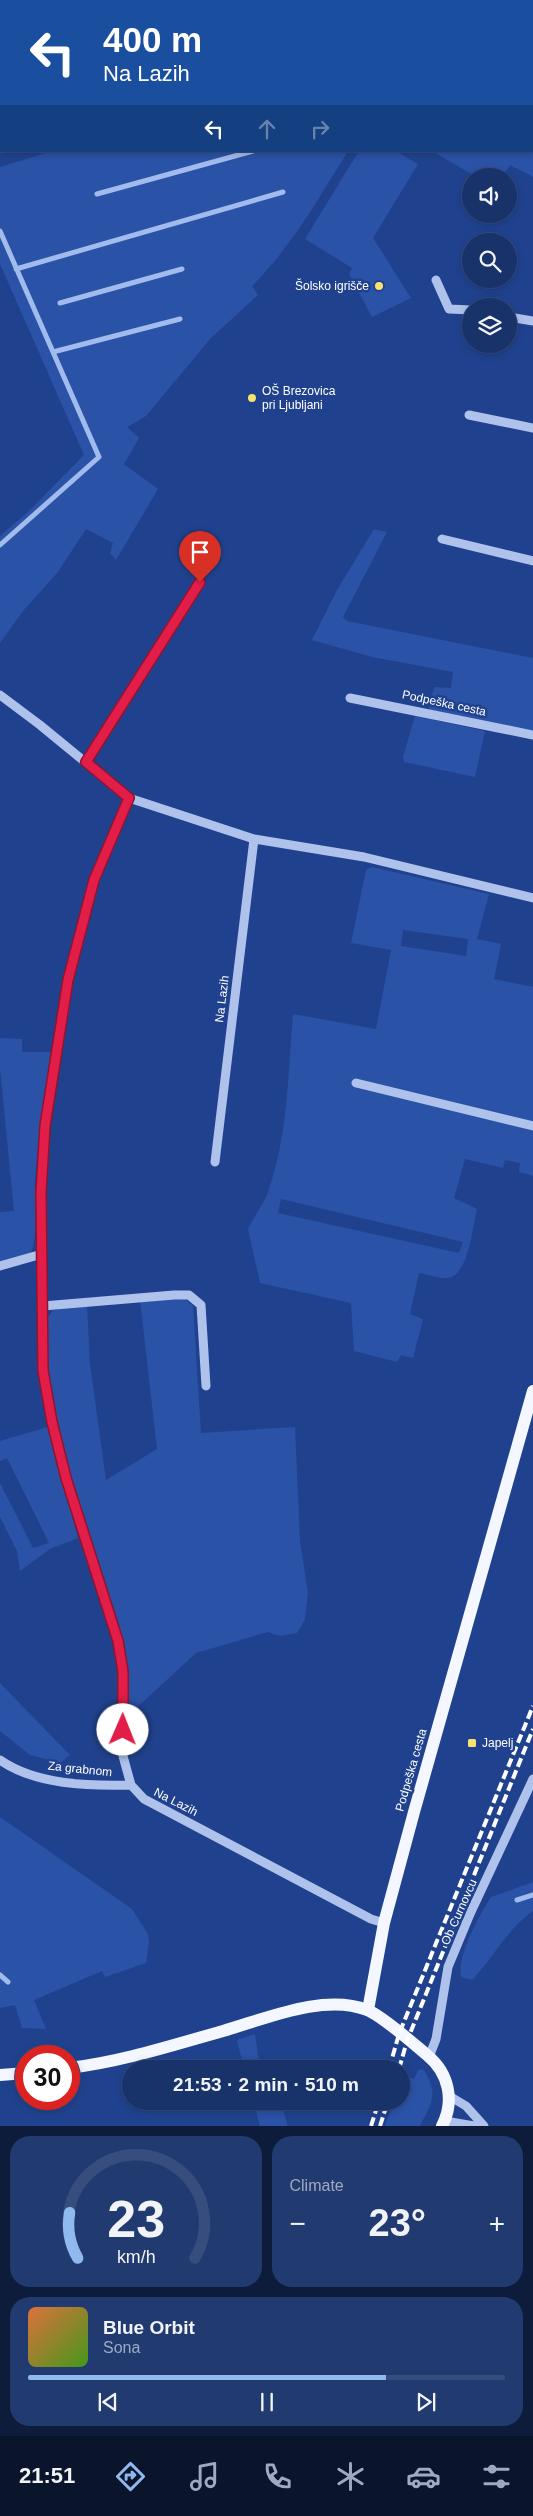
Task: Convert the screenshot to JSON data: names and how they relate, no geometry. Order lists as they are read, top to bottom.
{
  "streets": {
    "main road": ["Podpeška cesta"],
    "street": ["Na Lazih", "Za grabnom", "Ob Curnovcu"]
  },
  "crossings": [
    ["Podpeška cesta", "Na Lazih"],
    ["Na Lazih", "Za grabnom"]
  ],
  "places": {
    "other": ["Šolsko igrišče", "OŠ Brezovica pri Ljubljani"],
    "transit": ["Japelj"]
  },
  "page": {
    "turn": ["400 m", "Na Lazih"],
    "limit": "30",
    "trip": "21:53 · 2 min · 510 m",
    "tile": "Climate",
    "heat": ["−", "23°", "+"],
    "song": ["Blue Orbit", "Sona"],
    "tabs": "21:51",
    "gauge": ["23", "km/h"]
  }
}
